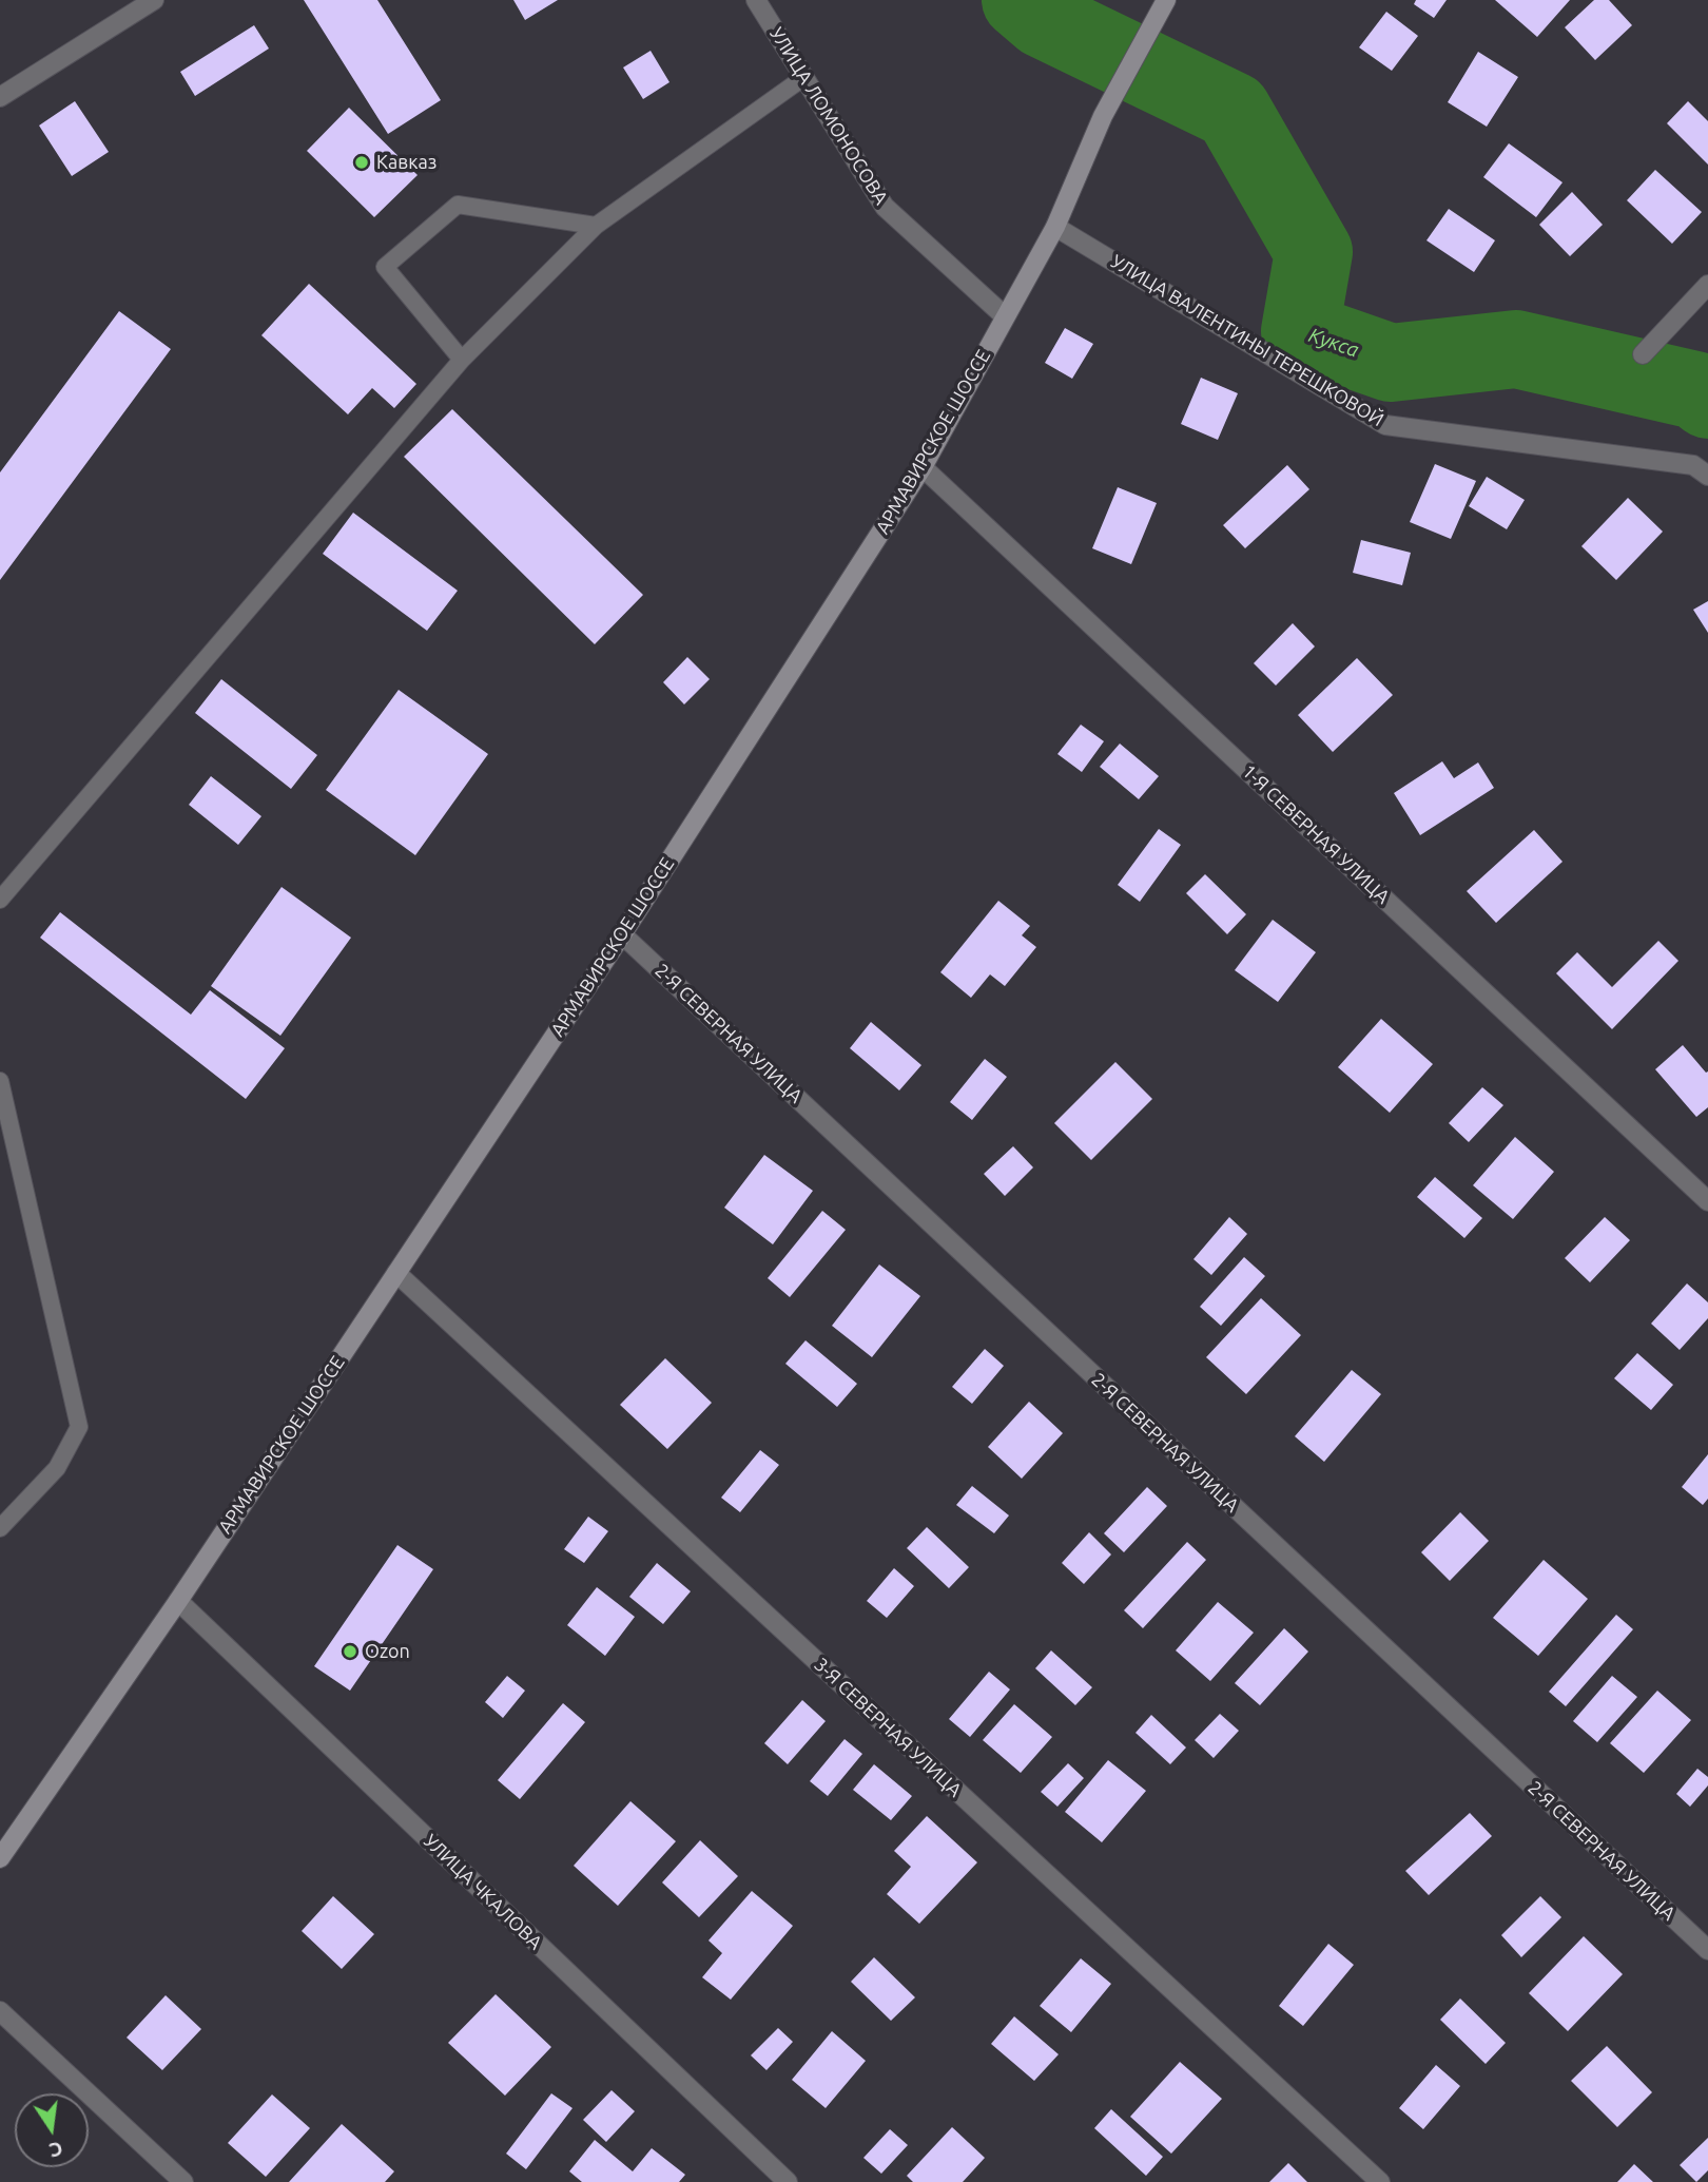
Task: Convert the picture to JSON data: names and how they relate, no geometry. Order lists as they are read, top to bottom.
{
  "streets": {
    "main road": ["АРМАВИРСКОЕ ШОССЕ"],
    "street": [
      "УЛИЦА ЛОМОНОСОВА",
      "УЛИЦА ВАЛЕНТИНЫ ТЕРЕШКОВОЙ",
      "1-Я СЕВЕРНАЯ УЛИЦА",
      "2-Я СЕВЕРНАЯ УЛИЦА",
      "3-Я СЕВЕРНАЯ УЛИЦА",
      "УЛИЦА ЧКАЛОВА"
    ]
  },
  "crossings": [
    ["УЛИЦА ЛОМОНОСОВА", "АРМАВИРСКОЕ ШОССЕ"],
    ["УЛИЦА ВАЛЕНТИНЫ ТЕРЕШКОВОЙ", "АРМАВИРСКОЕ ШОССЕ"],
    ["АРМАВИРСКОЕ ШОССЕ", "1-Я СЕВЕРНАЯ УЛИЦА"],
    ["АРМАВИРСКОЕ ШОССЕ", "2-Я СЕВЕРНАЯ УЛИЦА"],
    ["АРМАВИРСКОЕ ШОССЕ", "3-Я СЕВЕРНАЯ УЛИЦА"],
    ["АРМАВИРСКОЕ ШОССЕ", "УЛИЦА ЧКАЛОВА"]
  ],
  "water": ["Кукса"],
  "places": ["Кавказ", "Ozon"],
  "north": "bottom"
}
